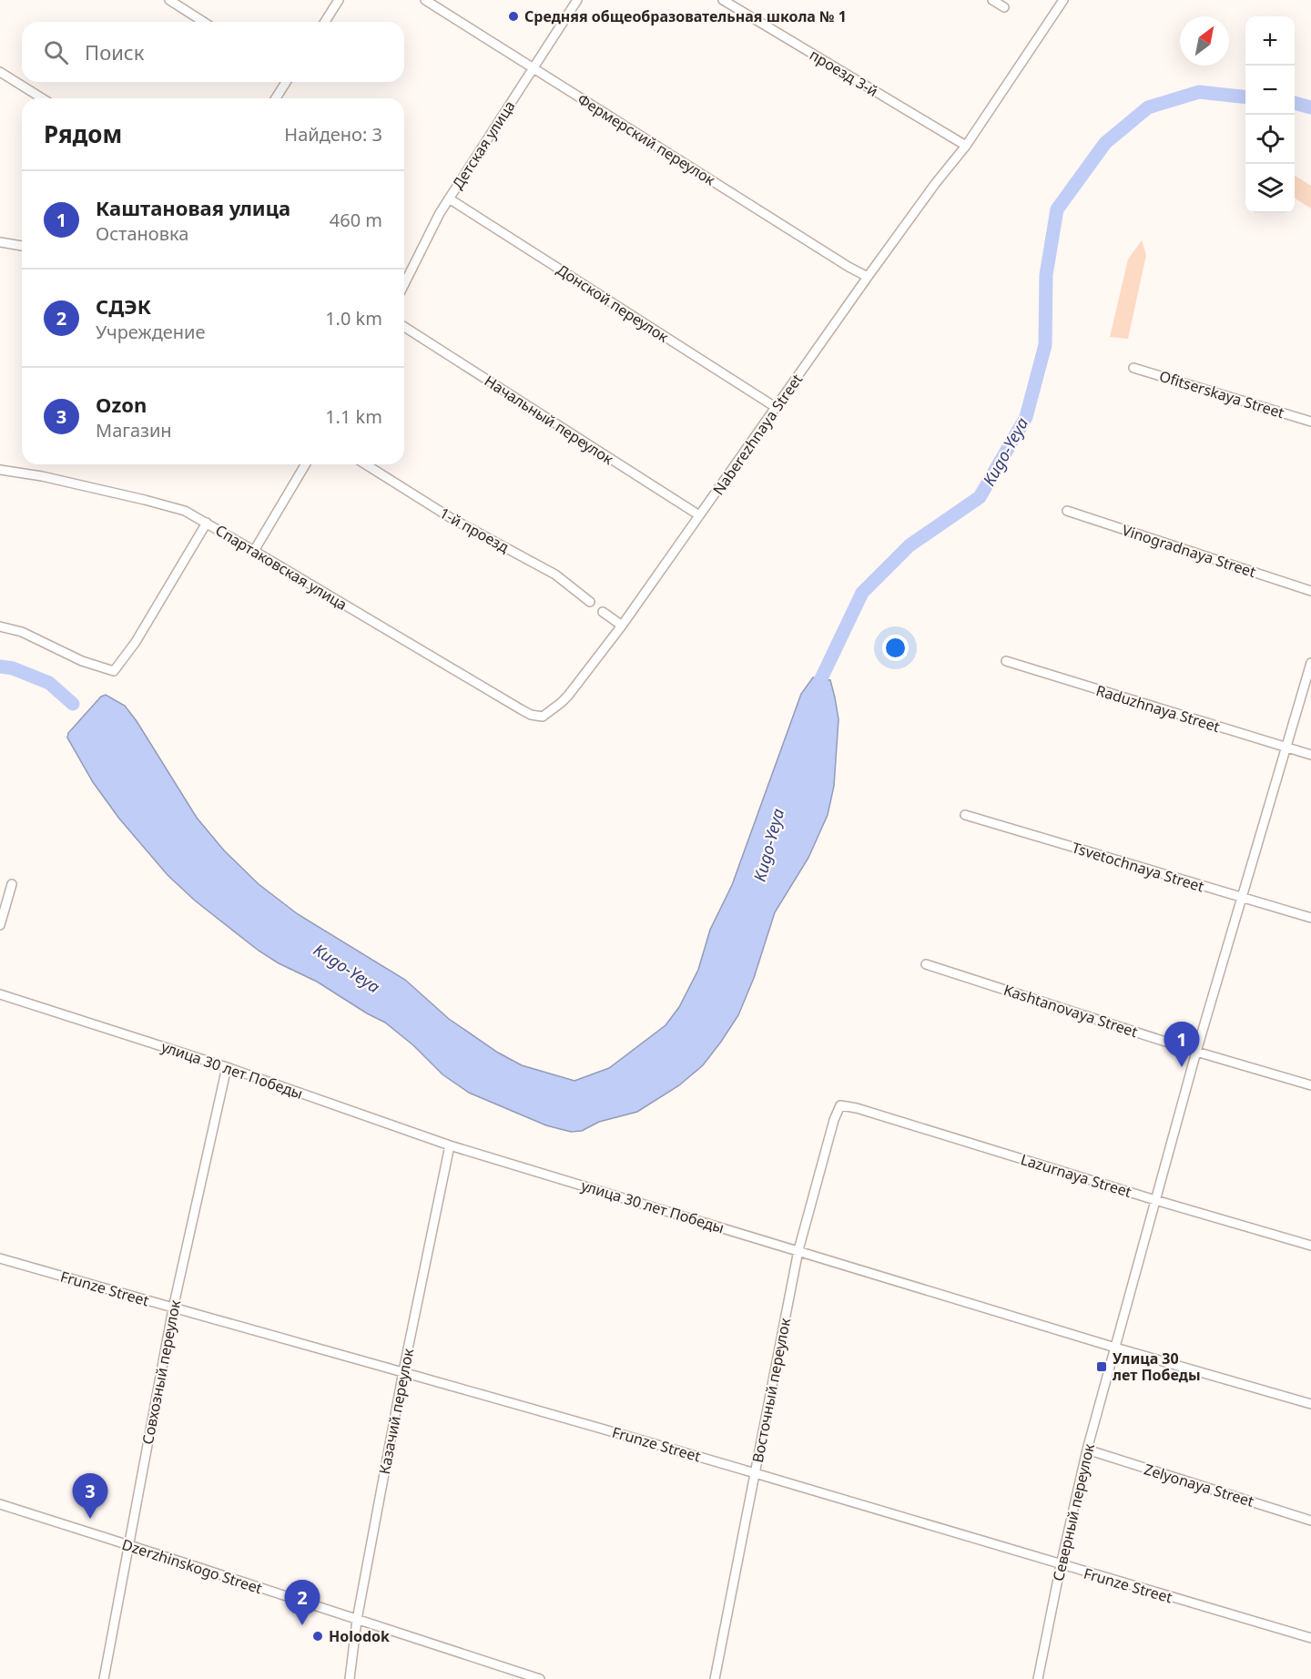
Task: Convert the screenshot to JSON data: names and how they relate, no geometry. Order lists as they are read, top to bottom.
{
  "streets": {
    "street": [
      "проезд 3-й",
      "Фермерский переулок",
      "Детская улица",
      "Донской переулок",
      "Ofitserskaya Street",
      "Начальный переулок",
      "Naberezhnaya Street",
      "1-й проезд",
      "Vinogradnaya Street",
      "Спартаковская улица",
      "Raduzhnaya Street",
      "Tsvetochnaya Street",
      "Kashtanovaya Street",
      "улица 30 лет Победы",
      "Lazurnaya Street",
      "Frunze Street",
      "Совхозный переулок",
      "Восточный переулок",
      "Казачий переулок",
      "Zelyonaya Street",
      "Северный переулок",
      "Dzerzhinskogo Street"
    ]
  },
  "crossings": [
    ["проезд 3-й", "Naberezhnaya Street"],
    ["Фермерский переулок", "Детская улица"],
    ["Фермерский переулок", "Naberezhnaya Street"],
    ["Детская улица", "Донской переулок"],
    ["Донской переулок", "Naberezhnaya Street"],
    ["Начальный переулок", "Naberezhnaya Street"],
    ["Naberezhnaya Street", "Спартаковская улица"],
    ["Raduzhnaya Street", "Северный переулок"],
    ["Tsvetochnaya Street", "Северный переулок"],
    ["Kashtanovaya Street", "Северный переулок"],
    ["улица 30 лет Победы", "Совхозный переулок"],
    ["улица 30 лет Победы", "Восточный переулок"],
    ["улица 30 лет Победы", "Казачий переулок"],
    ["улица 30 лет Победы", "Северный переулок"],
    ["Lazurnaya Street", "Восточный переулок"],
    ["Lazurnaya Street", "Северный переулок"],
    ["Frunze Street", "Совхозный переулок"],
    ["Frunze Street", "Восточный переулок"],
    ["Frunze Street", "Казачий переулок"],
    ["Frunze Street", "Северный переулок"],
    ["Совхозный переулок", "Dzerzhinskogo Street"],
    ["Казачий переулок", "Dzerzhinskogo Street"],
    ["Zelyonaya Street", "Северный переулок"]
  ],
  "water": ["Kugo-Yeya"],
  "places": {
    "other": ["Средняя общеобразовательная школа № 1", "Holodok"],
    "transit": ["Улица 30 лет Победы"]
  },
  "north": "top right",
  "page": {
    "map_buttons": ["+", "−"],
    "search": "Поиск",
    "heading": ["Рядом", "Найдено: 3"],
    "list": [
      {
        "mark": "1",
        "name": "Каштановая улица",
        "note": "Остановка",
        "value": "460 m"
      },
      {
        "mark": "2",
        "name": "СДЭК",
        "note": "Учреждение",
        "value": "1.0 km"
      },
      {
        "mark": "3",
        "name": "Ozon",
        "note": "Магазин",
        "value": "1.1 km"
      }
    ],
    "pins": ["1", "3", "2"]
  }
}
